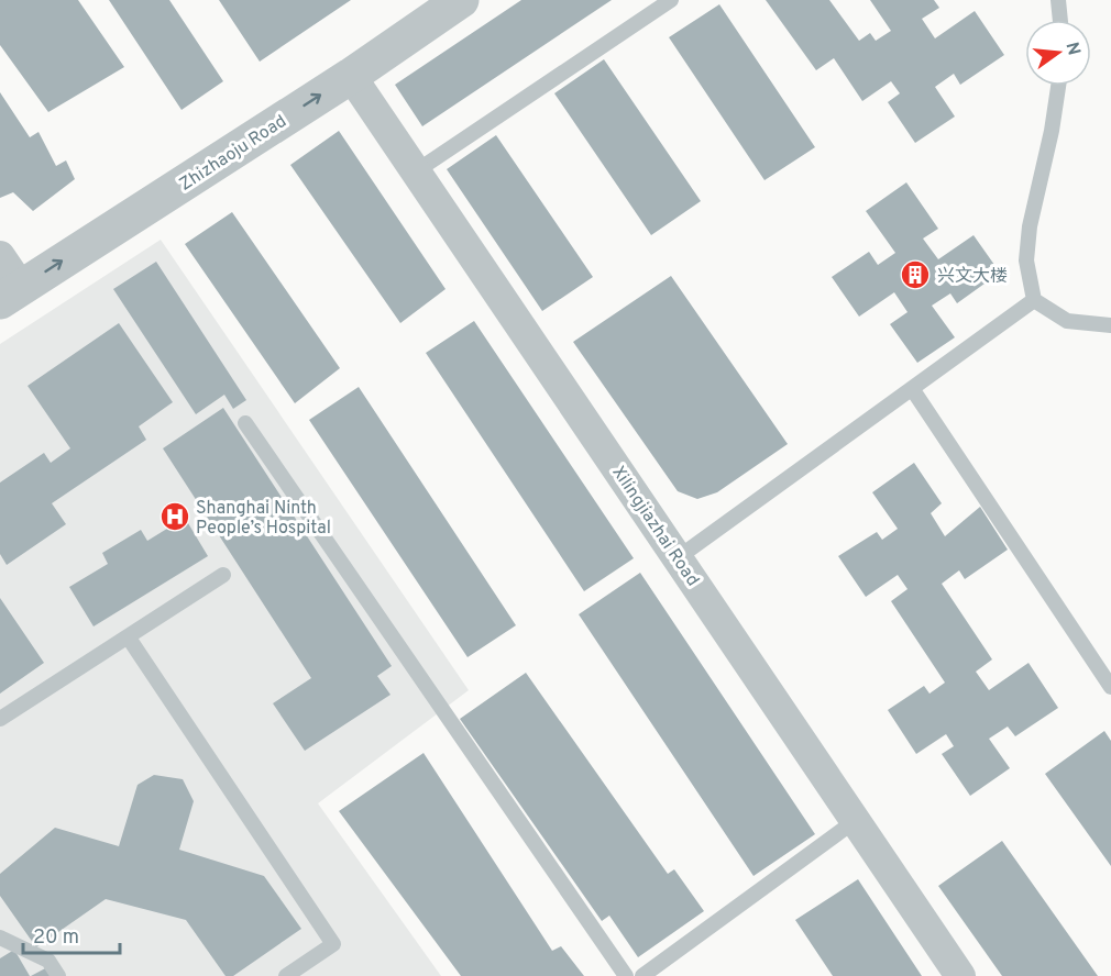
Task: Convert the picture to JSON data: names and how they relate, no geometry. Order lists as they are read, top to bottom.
{
  "streets": {
    "street": ["Zhizhaoju Road", "Xilingjiazhai Road"]
  },
  "crossings": [
    ["Zhizhaoju Road", "Xilingjiazhai Road"]
  ],
  "one_way": ["Zhizhaoju Road"],
  "places": {
    "building": ["兴文大楼"],
    "hospital": ["Shanghai Ninth People’s Hospital"]
  },
  "scale_bar": "20 m",
  "north": "right"
}
